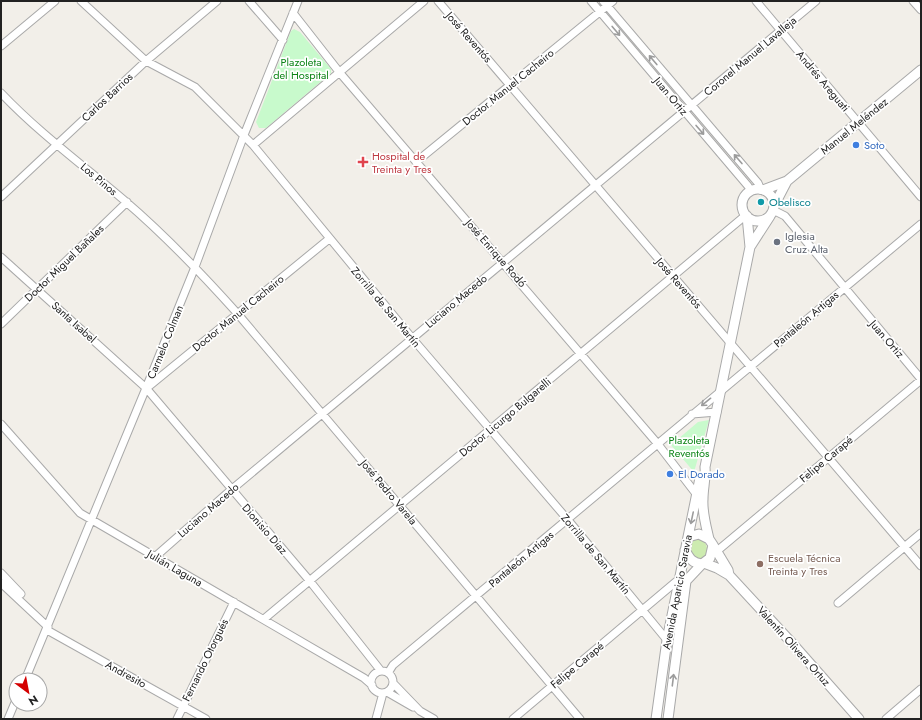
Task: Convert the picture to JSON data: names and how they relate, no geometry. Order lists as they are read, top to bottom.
{
  "streets": {
    "street": [
      "José Reventós",
      "Coronel Manuel Lavalleja",
      "Andrés Areguati",
      "Doctor Manuel Cacheiro",
      "Juan Ortiz",
      "Carlos Barrios",
      "Manuel Meléndez",
      "Los Pinos",
      "José Enrique Rodó",
      "Doctor Miguel Bañales",
      "Luciano Macedo",
      "Zorrilla de San Martín",
      "Pantaleón Artigas",
      "Santa Isabel",
      "Carmelo Colman",
      "Doctor Licurgo Bulgarelli",
      "Felipe Carapé",
      "José Pedro Varela",
      "Dionisio Diaz",
      "Julián Laguna",
      "Avenida Aparicio Saravia",
      "Valentín Olivera Ortuz",
      "Fernando Otorgués",
      "Andresito"
    ]
  },
  "crossings": [
    ["José Reventós", "Doctor Manuel Cacheiro"],
    ["José Reventós", "Luciano Macedo"],
    ["José Reventós", "Pantaleón Artigas"],
    ["José Reventós", "Doctor Licurgo Bulgarelli"],
    ["José Reventós", "Felipe Carapé"],
    ["José Reventós", "Avenida Aparicio Saravia"],
    ["Coronel Manuel Lavalleja", "Andrés Areguati"],
    ["Coronel Manuel Lavalleja", "Juan Ortiz"],
    ["Coronel Manuel Lavalleja", "Luciano Macedo"],
    ["Andrés Areguati", "Manuel Meléndez"],
    ["Doctor Manuel Cacheiro", "Juan Ortiz"],
    ["Doctor Manuel Cacheiro", "José Enrique Rodó"],
    ["Doctor Manuel Cacheiro", "Zorrilla de San Martín"],
    ["Doctor Manuel Cacheiro", "Santa Isabel"],
    ["Doctor Manuel Cacheiro", "Carmelo Colman"],
    ["Doctor Manuel Cacheiro", "José Pedro Varela"],
    ["Doctor Manuel Cacheiro", "Dionisio Diaz"],
    ["Juan Ortiz", "Manuel Meléndez"],
    ["Juan Ortiz", "Luciano Macedo"],
    ["Juan Ortiz", "Pantaleón Artigas"],
    ["Juan Ortiz", "Doctor Licurgo Bulgarelli"],
    ["Juan Ortiz", "Felipe Carapé"],
    ["Juan Ortiz", "Avenida Aparicio Saravia"],
    ["Carlos Barrios", "Los Pinos"],
    ["Carlos Barrios", "Zorrilla de San Martín"],
    ["Manuel Meléndez", "Doctor Licurgo Bulgarelli"],
    ["Manuel Meléndez", "Avenida Aparicio Saravia"],
    ["Los Pinos", "Doctor Miguel Bañales"],
    ["Los Pinos", "Carmelo Colman"],
    ["Los Pinos", "José Pedro Varela"],
    ["José Enrique Rodó", "Luciano Macedo"],
    ["José Enrique Rodó", "Pantaleón Artigas"],
    ["José Enrique Rodó", "Carmelo Colman"],
    ["José Enrique Rodó", "Doctor Licurgo Bulgarelli"],
    ["José Enrique Rodó", "Avenida Aparicio Saravia"],
    ["Doctor Miguel Bañales", "Santa Isabel"],
    ["Luciano Macedo", "Zorrilla de San Martín"],
    ["Luciano Macedo", "José Pedro Varela"],
    ["Luciano Macedo", "Dionisio Diaz"],
    ["Luciano Macedo", "Julián Laguna"],
    ["Zorrilla de San Martín", "Pantaleón Artigas"],
    ["Zorrilla de San Martín", "Carmelo Colman"],
    ["Zorrilla de San Martín", "Doctor Licurgo Bulgarelli"],
    ["Zorrilla de San Martín", "Felipe Carapé"],
    ["Zorrilla de San Martín", "Avenida Aparicio Saravia"],
    ["Pantaleón Artigas", "José Pedro Varela"],
    ["Pantaleón Artigas", "Dionisio Diaz"],
    ["Pantaleón Artigas", "Julián Laguna"],
    ["Pantaleón Artigas", "Avenida Aparicio Saravia"],
    ["Santa Isabel", "Carmelo Colman"],
    ["Santa Isabel", "Dionisio Diaz"],
    ["Carmelo Colman", "José Pedro Varela"],
    ["Carmelo Colman", "Dionisio Diaz"],
    ["Carmelo Colman", "Julián Laguna"],
    ["Carmelo Colman", "Andresito"],
    ["Doctor Licurgo Bulgarelli", "José Pedro Varela"],
    ["Doctor Licurgo Bulgarelli", "Dionisio Diaz"],
    ["Doctor Licurgo Bulgarelli", "Julián Laguna"],
    ["Doctor Licurgo Bulgarelli", "Avenida Aparicio Saravia"],
    ["Felipe Carapé", "José Pedro Varela"],
    ["Felipe Carapé", "Avenida Aparicio Saravia"],
    ["Felipe Carapé", "Valentín Olivera Ortuz"],
    ["Dionisio Diaz", "Julián Laguna"],
    ["Julián Laguna", "Fernando Otorgués"],
    ["Avenida Aparicio Saravia", "Valentín Olivera Ortuz"],
    ["Fernando Otorgués", "Andresito"]
  ],
  "parks": ["Plazoleta del Hospital", "Plazoleta Reventós"],
  "places": {
    "other": [
      "Soto",
      "Obelisco",
      "Iglesia Cruz Alta",
      "El Dorado",
      "Escuela Técnica Treinta y Tres"
    ],
    "health": ["Hospital de Treinta y Tres"]
  },
  "north": "bottom right"
}
